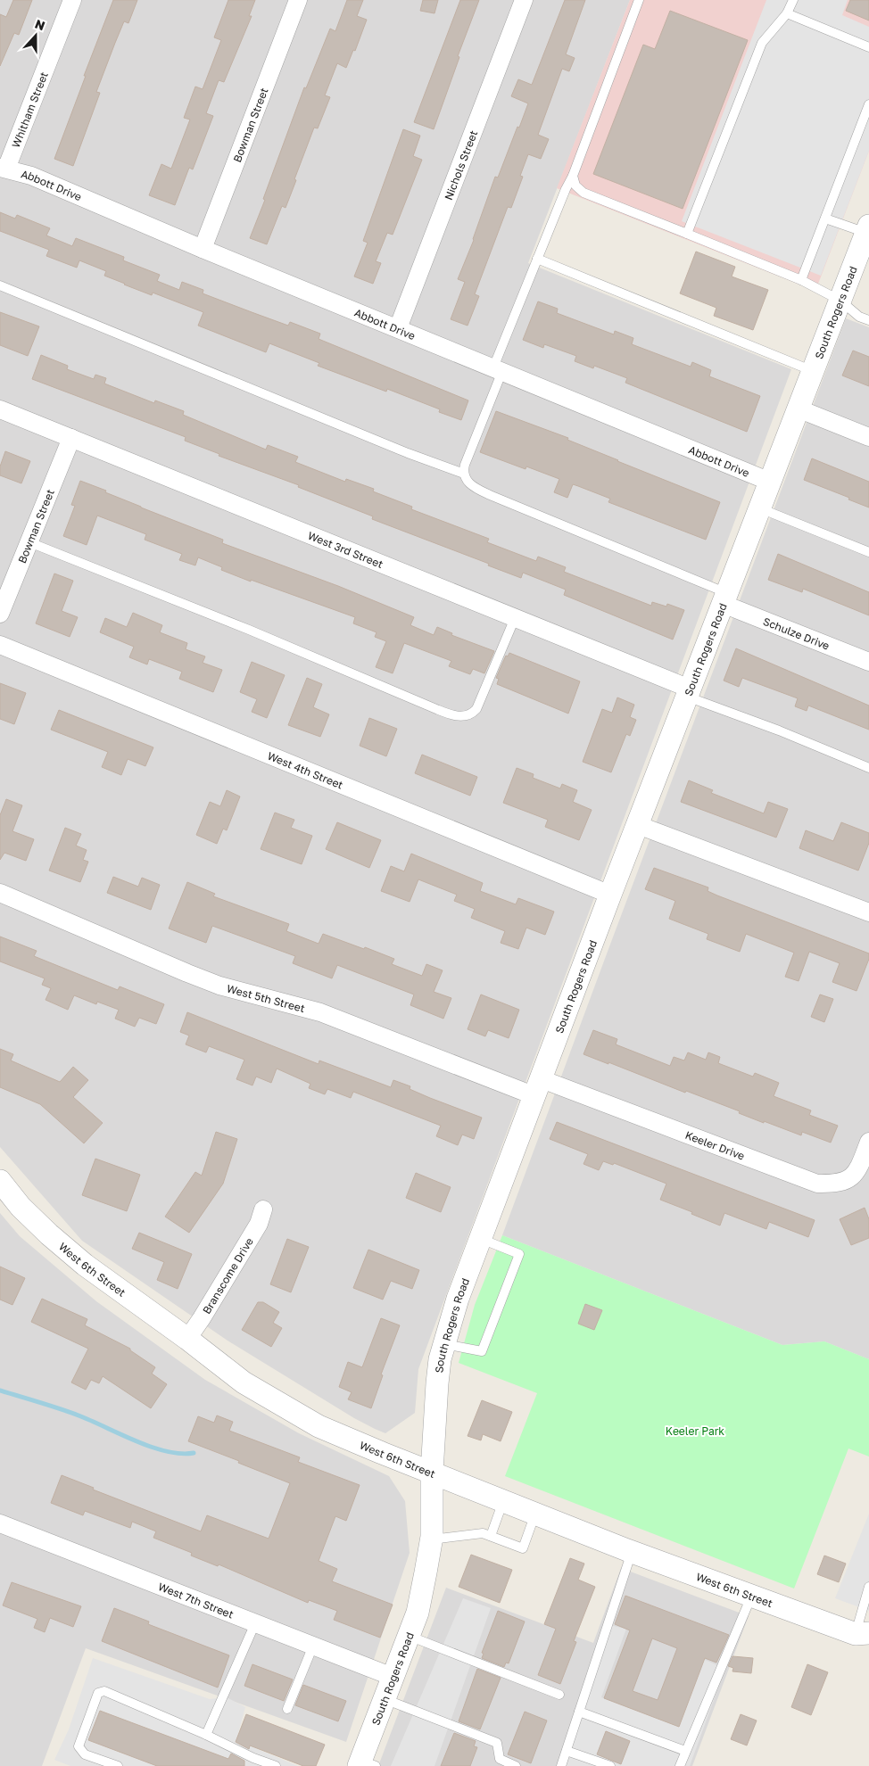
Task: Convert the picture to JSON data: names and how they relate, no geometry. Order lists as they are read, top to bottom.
{
  "streets": {
    "street": [
      "Whitham Street",
      "Bowman Street",
      "Nichols Street",
      "Abbott Drive",
      "South Rogers Road",
      "West 3rd Street",
      "Schulze Drive",
      "West 4th Street",
      "West 5th Street",
      "Keeler Drive",
      "West 6th Street",
      "Branscome Drive",
      "West 7th Street"
    ]
  },
  "crossings": [
    ["Whitham Street", "Abbott Drive"],
    ["Bowman Street", "Abbott Drive"],
    ["Bowman Street", "West 3rd Street"],
    ["Nichols Street", "Abbott Drive"],
    ["Abbott Drive", "South Rogers Road"],
    ["South Rogers Road", "West 3rd Street"],
    ["South Rogers Road", "Schulze Drive"],
    ["South Rogers Road", "West 4th Street"],
    ["South Rogers Road", "West 5th Street"],
    ["South Rogers Road", "Keeler Drive"],
    ["South Rogers Road", "West 6th Street"],
    ["South Rogers Road", "West 7th Street"],
    ["West 5th Street", "Keeler Drive"],
    ["West 6th Street", "Branscome Drive"]
  ],
  "parks": ["Keeler Park"],
  "north": "top"
}
